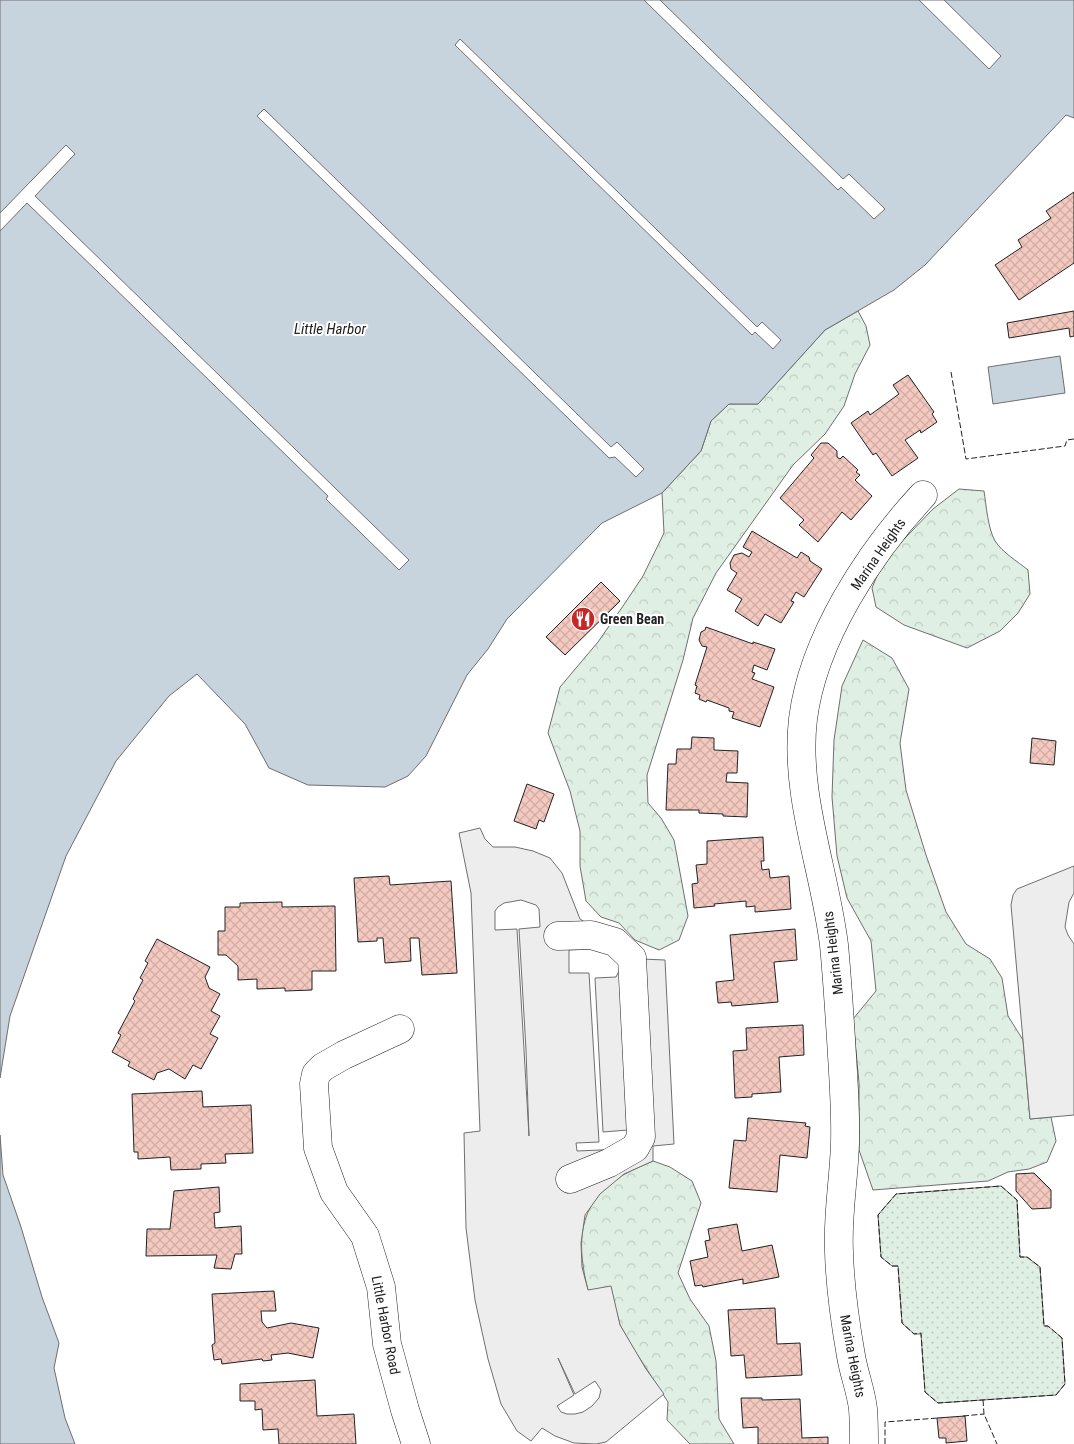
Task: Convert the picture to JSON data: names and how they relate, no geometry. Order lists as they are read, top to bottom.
{
  "streets": {
    "street": ["Marina Heights", "Little Harbor Road"]
  },
  "water": ["Little Harbor"],
  "places": {
    "restaurant": ["Green Bean"]
  }
}
